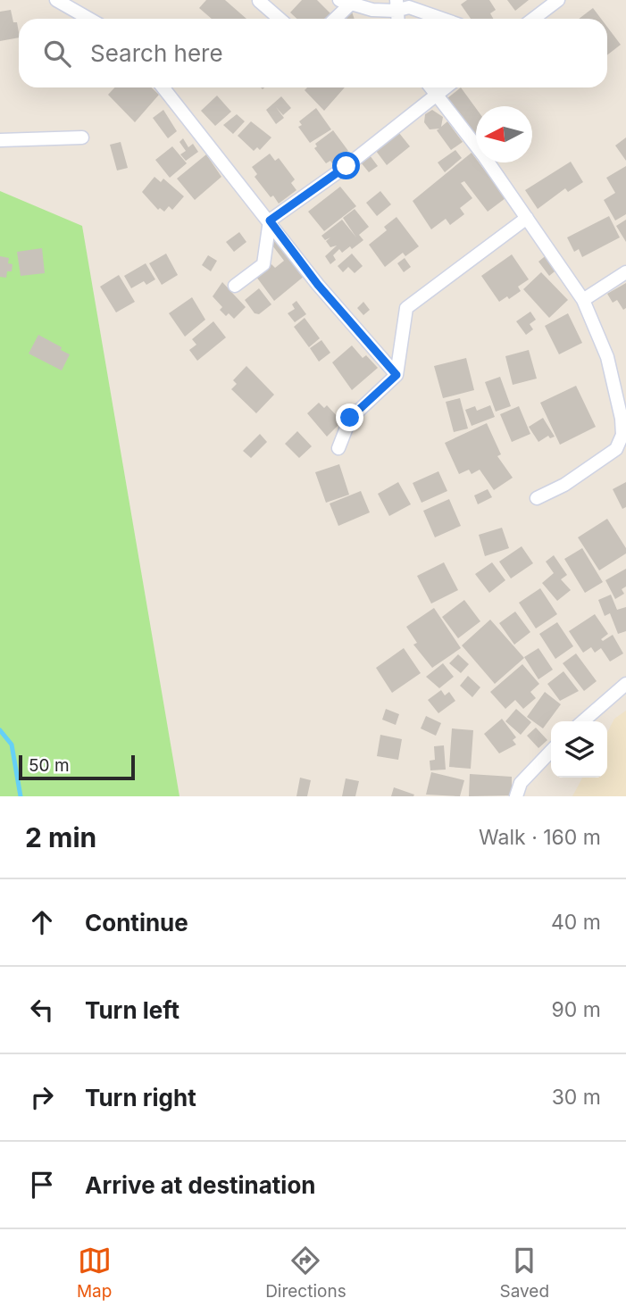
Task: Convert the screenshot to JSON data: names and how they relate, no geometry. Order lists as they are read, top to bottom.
{
  "scale_bar": "50 m",
  "north": "left",
  "page": {
    "search": "Search here",
    "scale": "50 m",
    "heading": ["2 min", "Walk · 160 m"],
    "list": [
      ["Continue", "40 m"],
      ["Turn left", "90 m"],
      ["Turn right", "30 m"],
      "Arrive at destination"
    ],
    "nav": ["Map", "Directions", "Saved"]
  }
}
